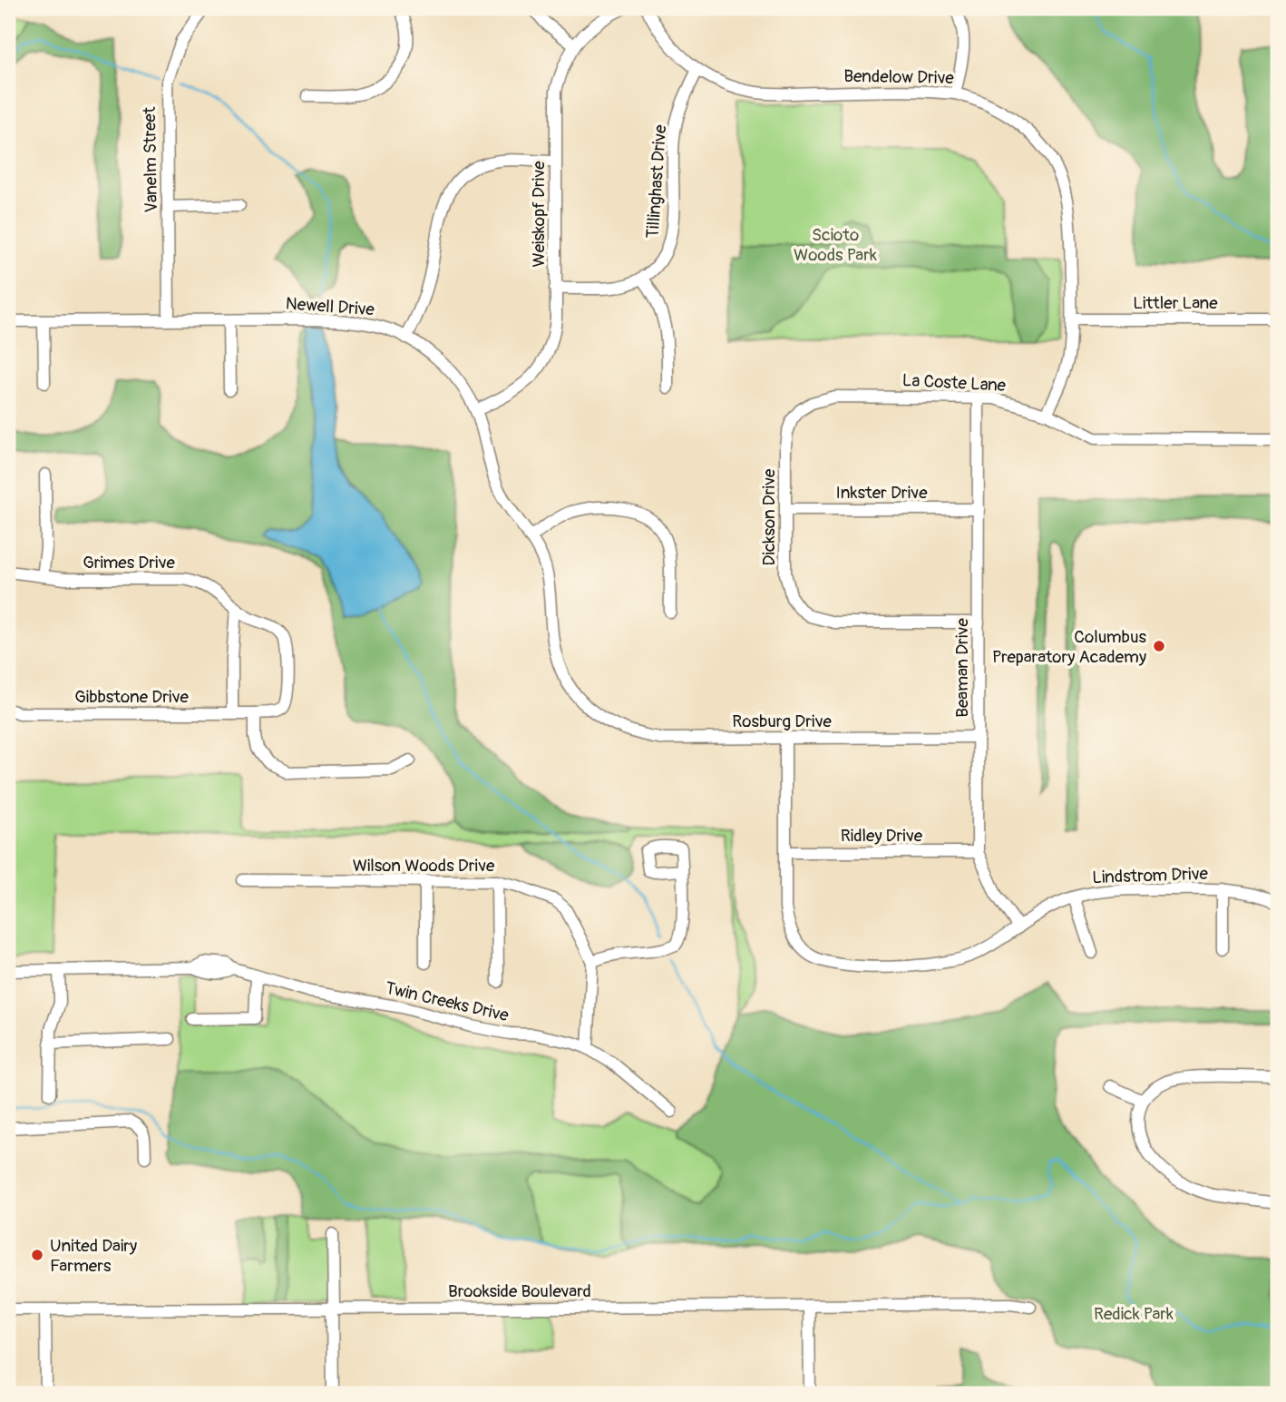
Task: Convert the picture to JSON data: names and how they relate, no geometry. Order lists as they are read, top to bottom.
{
  "streets": {
    "street": [
      "Bendelow Drive",
      "Vanelm Street",
      "Tillinghast Drive",
      "Weiskopf Drive",
      "Littler Lane",
      "Newell Drive",
      "La Coste Lane",
      "Inkster Drive",
      "Dickson Drive",
      "Grimes Drive",
      "Beaman Drive",
      "Gibbstone Drive",
      "Rosburg Drive",
      "Ridley Drive",
      "Wilson Woods Drive",
      "Lindstrom Drive",
      "Twin Creeks Drive",
      "Brookside Boulevard"
    ]
  },
  "crossings": [
    ["Bendelow Drive", "Tillinghast Drive"],
    ["Bendelow Drive", "Littler Lane"],
    ["Bendelow Drive", "La Coste Lane"],
    ["Vanelm Street", "Newell Drive"],
    ["Weiskopf Drive", "Newell Drive"],
    ["Newell Drive", "Rosburg Drive"],
    ["La Coste Lane", "Dickson Drive"],
    ["La Coste Lane", "Beaman Drive"],
    ["Inkster Drive", "Dickson Drive"],
    ["Inkster Drive", "Beaman Drive"],
    ["Dickson Drive", "Beaman Drive"],
    ["Grimes Drive", "Gibbstone Drive"],
    ["Beaman Drive", "Rosburg Drive"],
    ["Beaman Drive", "Ridley Drive"],
    ["Beaman Drive", "Lindstrom Drive"],
    ["Rosburg Drive", "Lindstrom Drive"],
    ["Ridley Drive", "Lindstrom Drive"],
    ["Wilson Woods Drive", "Twin Creeks Drive"]
  ],
  "parks": ["Scioto Woods Park", "Redick Park"],
  "places": ["Columbus Preparatory Academy", "United Dairy Farmers"]
}
